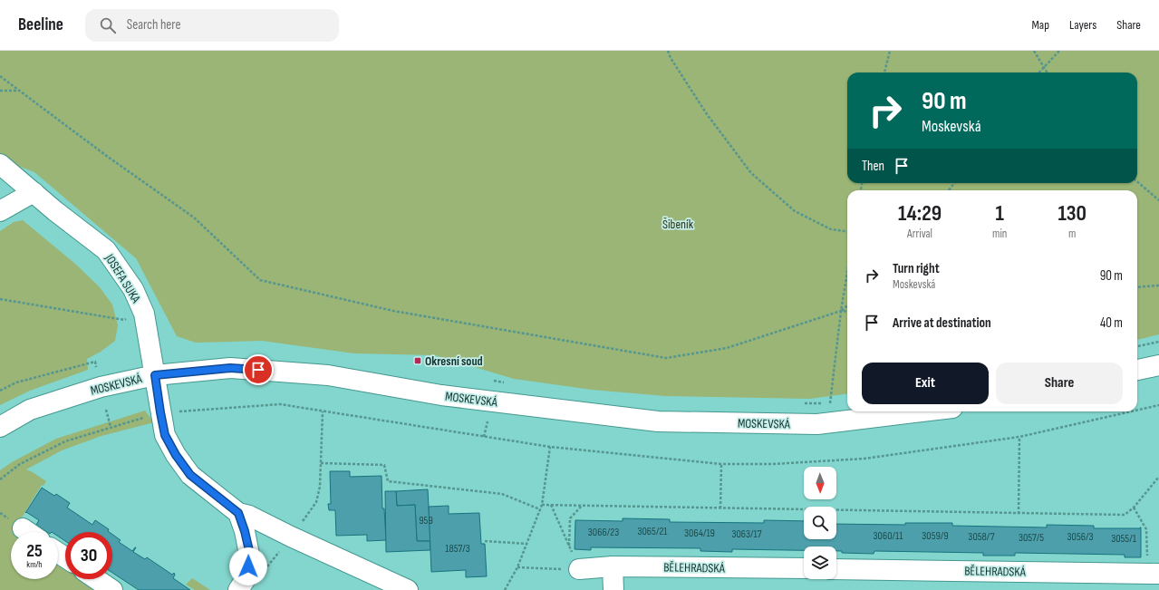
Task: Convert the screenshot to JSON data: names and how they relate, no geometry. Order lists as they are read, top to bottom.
{
  "streets": {
    "street": ["JOSEFA SUKA", "MOSKEVSKÁ", "BĚLEHRADSKÁ"]
  },
  "crossings": [
    ["JOSEFA SUKA", "MOSKEVSKÁ"]
  ],
  "parks": ["Šibeník"],
  "places": {
    "transit": ["Okresní soud"]
  },
  "house_numbers": [
    "959",
    "3065/21",
    "3066/23",
    "3064/19",
    "3063/17",
    "3060/11",
    "3059/9",
    "3058/7",
    "3056/3",
    "3057/5",
    "3055/1",
    "1857/3"
  ],
  "north": "bottom",
  "page": {
    "header": "Beeline",
    "search": "Search here",
    "nav": ["Map", "Layers", "Share"],
    "turn": ["90 m", "Moskevská"],
    "then": "Then",
    "eta": [
      "14:29",
      "Arrival",
      "1",
      "min",
      "130",
      "m"
    ],
    "list": [
      {
        "name": "Turn right",
        "note": "Moskevská",
        "value": "90 m"
      },
      {
        "name": "Arrive at destination",
        "value": "40 m"
      }
    ],
    "buttons": ["Exit", "Share"],
    "speed": "25 km/h",
    "limit": "30"
  }
}
